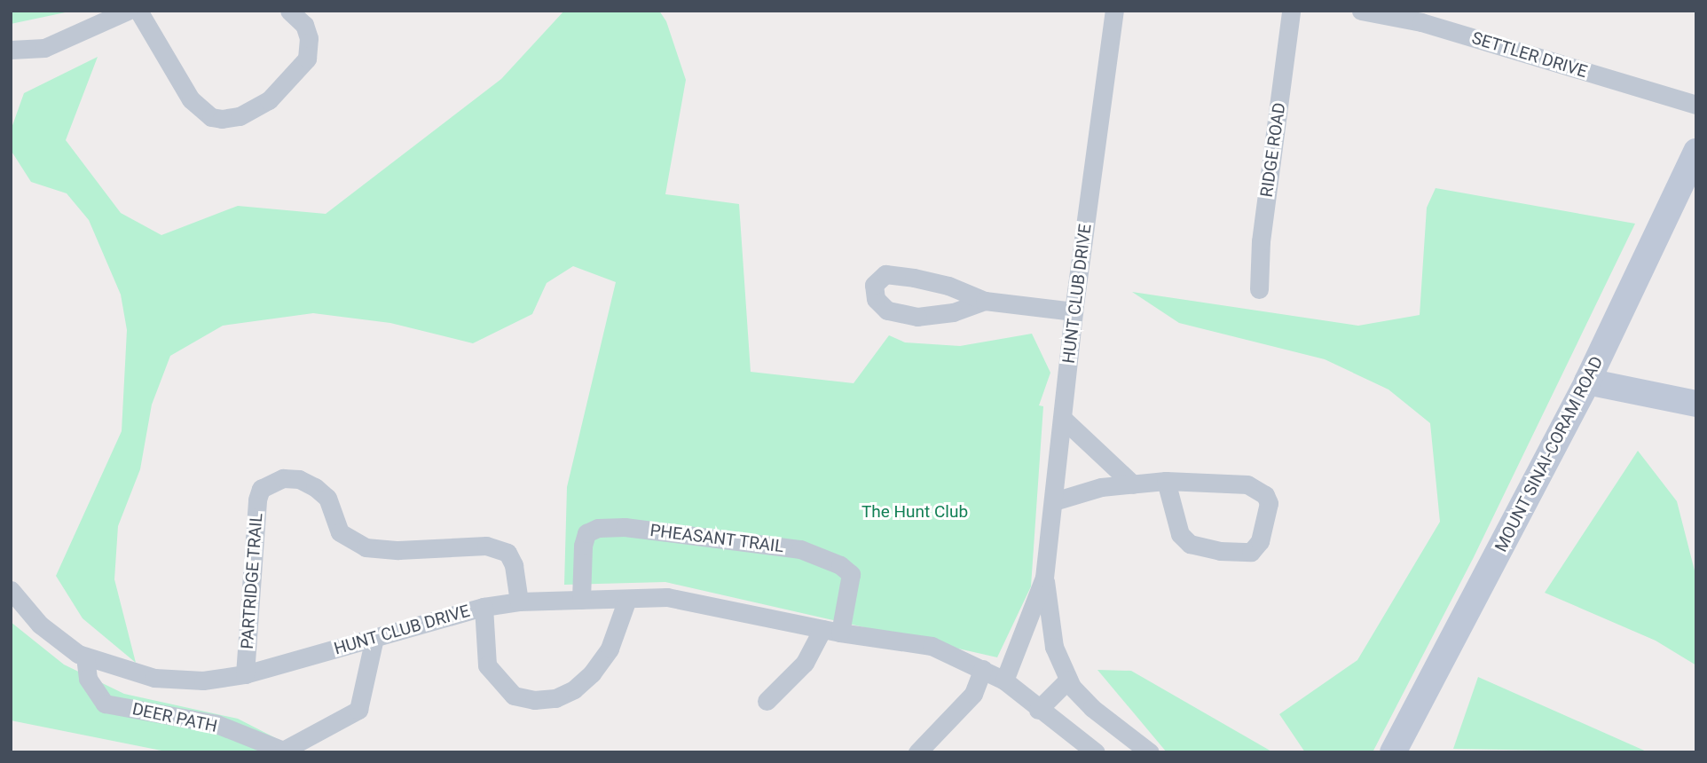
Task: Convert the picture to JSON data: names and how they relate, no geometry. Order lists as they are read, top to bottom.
{
  "streets": {
    "main road": ["MOUNT SINAI-CORAM ROAD"],
    "street": [
      "SETTLER DRIVE",
      "RIDGE ROAD",
      "HUNT CLUB DRIVE",
      "PHEASANT TRAIL",
      "PARTRIDGE TRAIL",
      "DEER PATH"
    ]
  },
  "crossings": [
    ["HUNT CLUB DRIVE", "PHEASANT TRAIL"],
    ["HUNT CLUB DRIVE", "PARTRIDGE TRAIL"],
    ["HUNT CLUB DRIVE", "DEER PATH"]
  ],
  "parks": ["The Hunt Club"]
}
